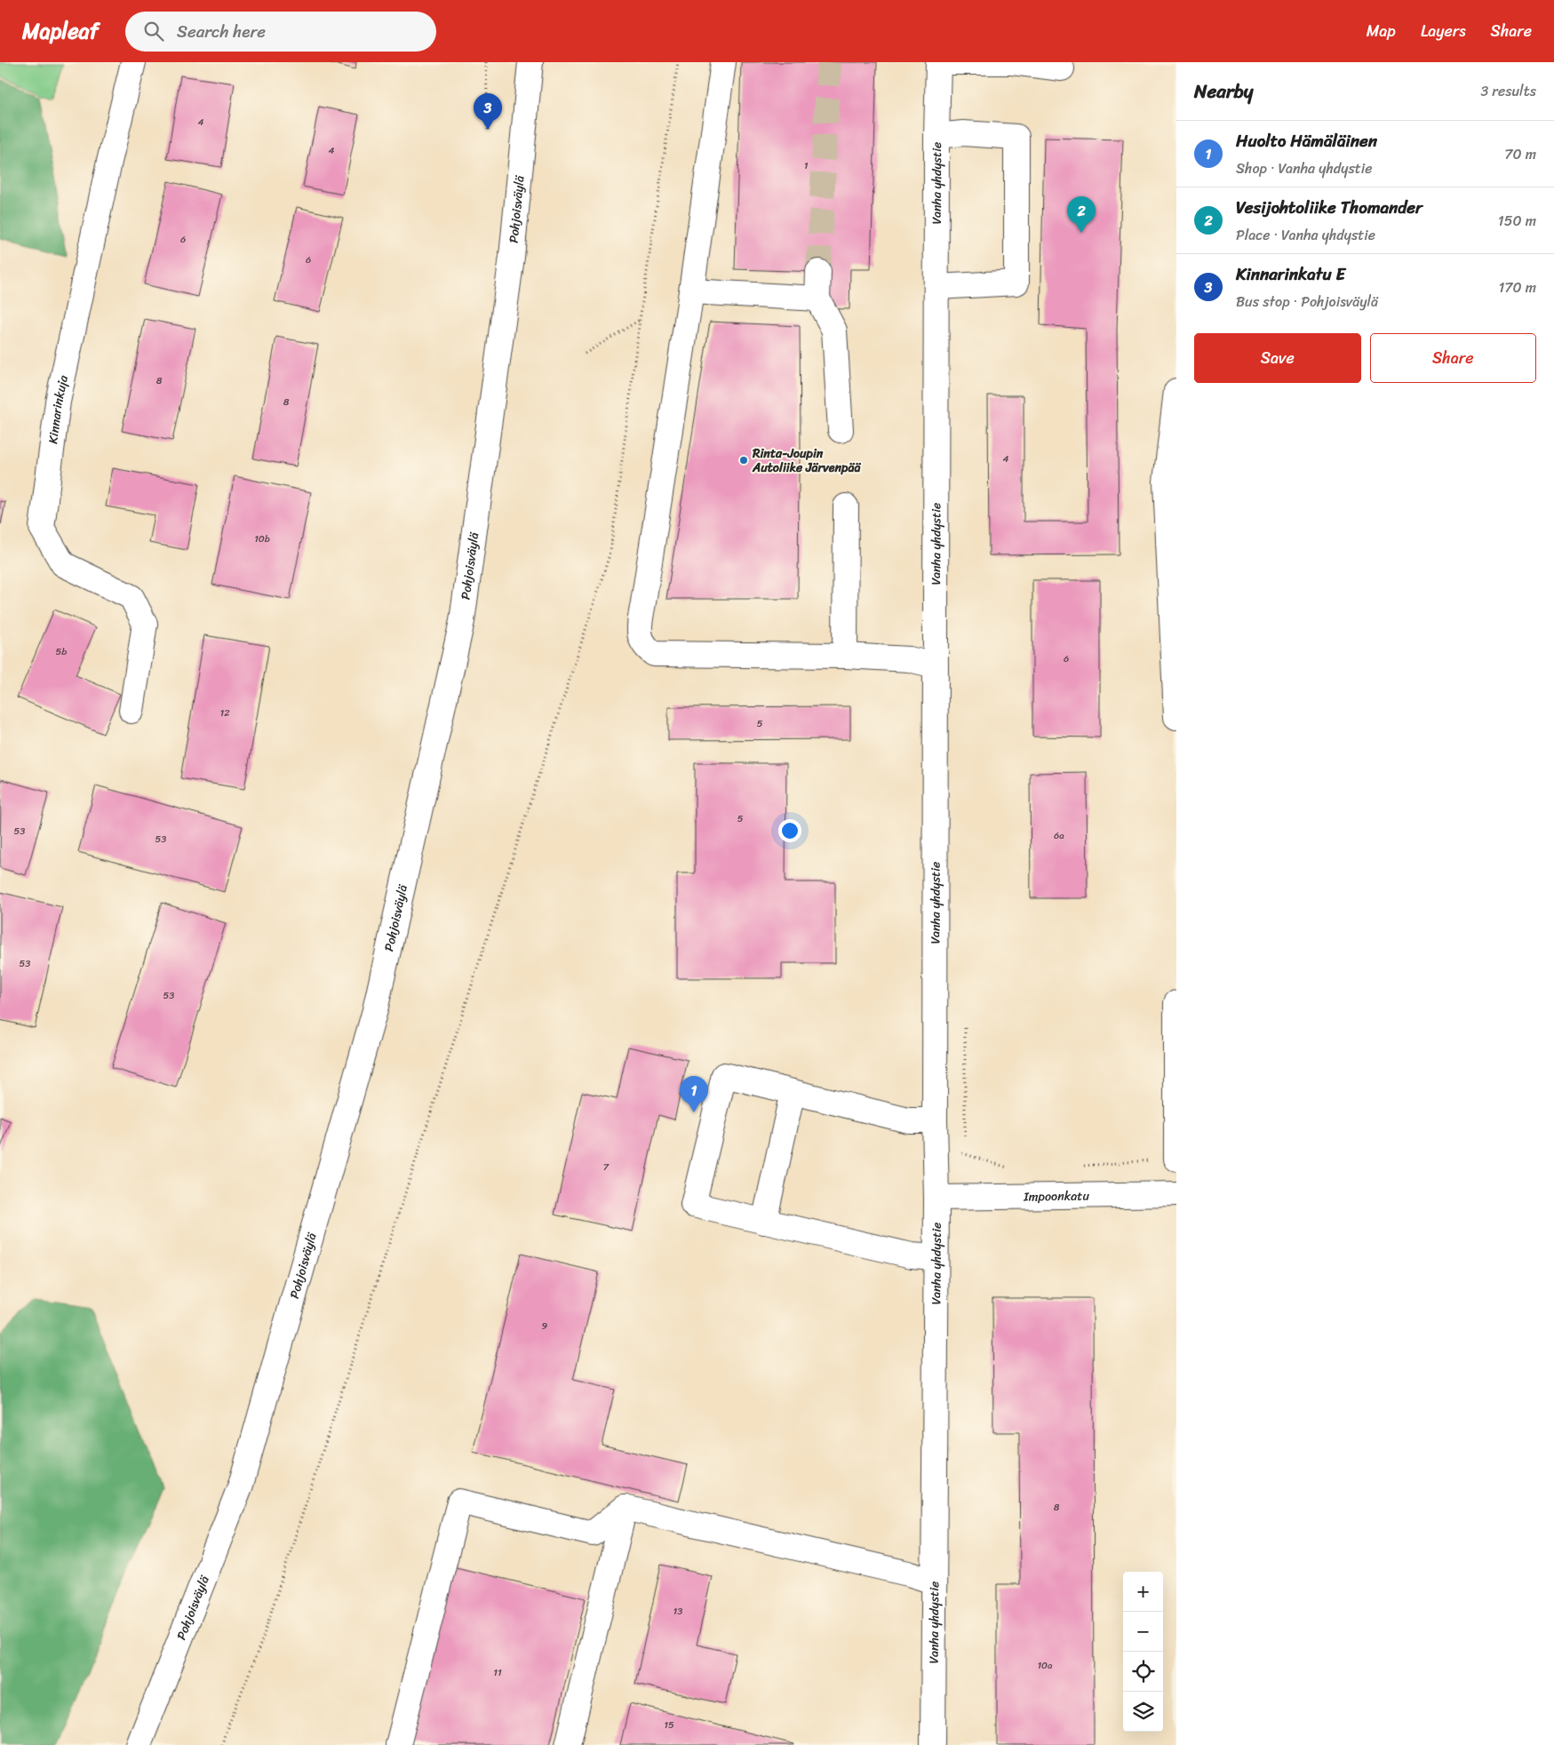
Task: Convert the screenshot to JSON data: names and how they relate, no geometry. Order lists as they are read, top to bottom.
{
  "streets": {
    "street": [
      "Vanha yhdystie",
      "Pohjoisväylä",
      "Kinnarinkuja",
      "Impoonkatu"
    ]
  },
  "crossings": [
    ["Vanha yhdystie", "Impoonkatu"]
  ],
  "places": ["Rinta-Joupin Autoliike Järvenpää"],
  "house_numbers": [
    "4",
    "4",
    "1",
    "6",
    "6",
    "8",
    "8",
    "4",
    "10b",
    "5b",
    "6",
    "12",
    "5",
    "5",
    "53",
    "6a",
    "53",
    "53",
    "53",
    "7",
    "9",
    "8",
    "13",
    "10a",
    "11",
    "15"
  ],
  "page": {
    "header": "Mapleaf",
    "search": "Search here",
    "nav": ["Map", "Layers", "Share"],
    "heading": ["Nearby", "3 results"],
    "pins": ["3", "2", "1"],
    "list": [
      {
        "mark": "1",
        "name": "Huolto Hämäläinen",
        "note": "Shop · Vanha yhdystie",
        "value": "70 m"
      },
      {
        "mark": "2",
        "name": "Vesijohtoliike Thomander",
        "note": "Place · Vanha yhdystie",
        "value": "150 m"
      },
      {
        "mark": "3",
        "name": "Kinnarinkatu E",
        "note": "Bus stop · Pohjoisväylä",
        "value": "170 m"
      }
    ],
    "buttons": ["Save", "Share"],
    "map_buttons": ["+", "−"]
  }
}
